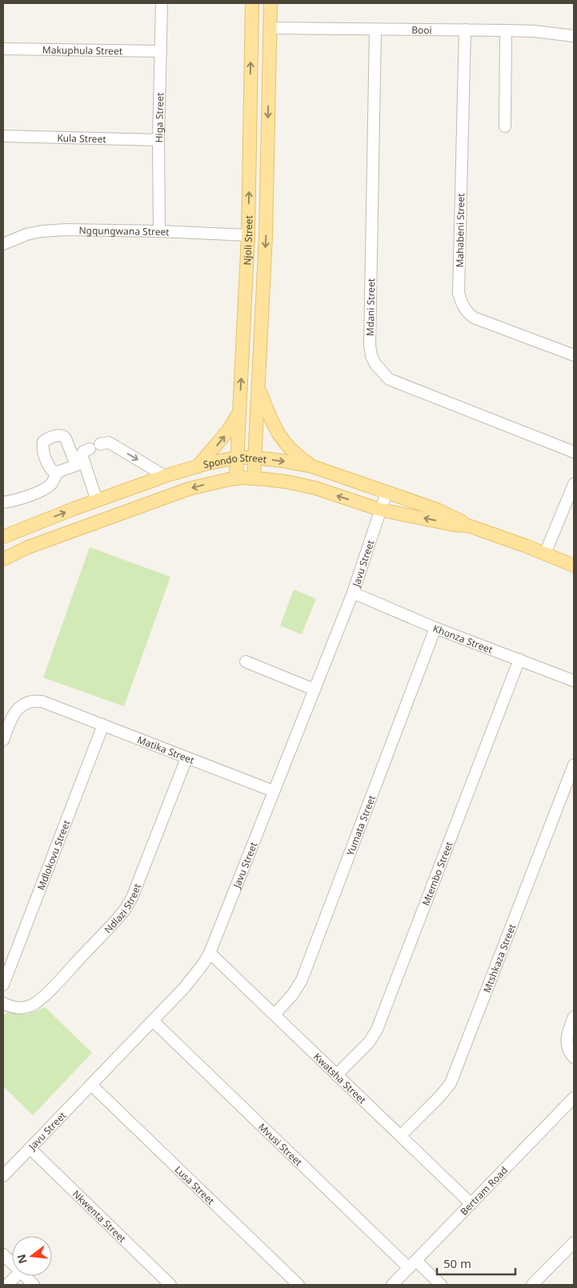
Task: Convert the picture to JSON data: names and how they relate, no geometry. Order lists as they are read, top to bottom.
{
  "streets": {
    "main road": ["Njoli Street", "Spondo Street"],
    "street": [
      "Booi",
      "Makuphula Street",
      "Higa Street",
      "Kula Street",
      "Mahabeni Street",
      "Ngqungwana Street",
      "Mdani Street",
      "Javu Street",
      "Khonza Street",
      "Matika Street",
      "Yumata Street",
      "Mdlokovu Street",
      "Mtembo Street",
      "Ndlazi Street",
      "Mtshkaza Street",
      "Kwatsha Street",
      "Mvusi Street",
      "Lusa Street",
      "Bertram Road",
      "Nkwenta Street"
    ]
  },
  "crossings": [
    ["Booi", "Mahabeni Street"],
    ["Booi", "Njoli Street"],
    ["Booi", "Mdani Street"],
    ["Makuphula Street", "Higa Street"],
    ["Higa Street", "Kula Street"],
    ["Higa Street", "Ngqungwana Street"],
    ["Ngqungwana Street", "Njoli Street"],
    ["Njoli Street", "Spondo Street"],
    ["Spondo Street", "Javu Street"],
    ["Javu Street", "Khonza Street"],
    ["Javu Street", "Matika Street"],
    ["Javu Street", "Kwatsha Street"],
    ["Javu Street", "Mvusi Street"],
    ["Javu Street", "Lusa Street"],
    ["Javu Street", "Nkwenta Street"],
    ["Khonza Street", "Yumata Street"],
    ["Khonza Street", "Mtembo Street"],
    ["Matika Street", "Mdlokovu Street"],
    ["Matika Street", "Ndlazi Street"],
    ["Yumata Street", "Kwatsha Street"],
    ["Mtembo Street", "Kwatsha Street"],
    ["Mtshkaza Street", "Kwatsha Street"],
    ["Kwatsha Street", "Bertram Road"],
    ["Mvusi Street", "Bertram Road"]
  ],
  "scale_bar": "50 m",
  "north": "left"
}
